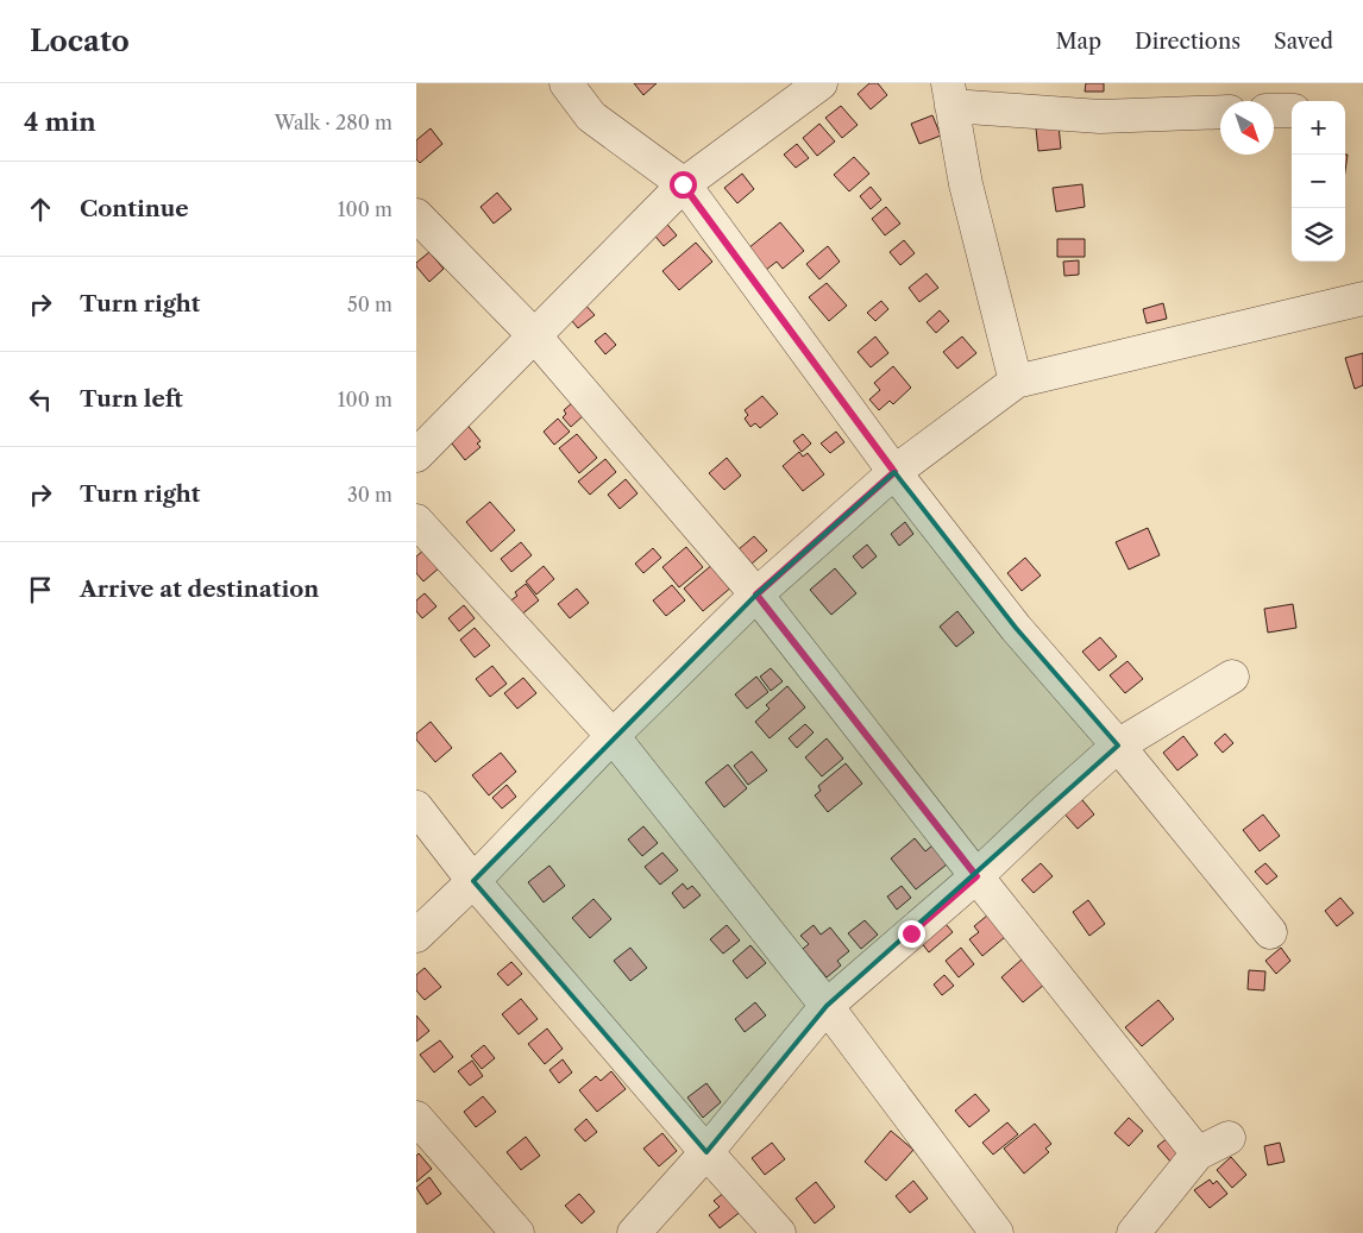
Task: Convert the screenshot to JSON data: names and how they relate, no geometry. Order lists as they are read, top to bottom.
{
  "north": "bottom right",
  "page": {
    "header": "Locato",
    "nav": ["Map", "Directions", "Saved"],
    "heading": ["4 min", "Walk · 280 m"],
    "map_buttons": ["+", "−"],
    "list": [
      ["Continue", "100 m"],
      ["Turn right", "50 m"],
      ["Turn left", "100 m"],
      ["Turn right", "30 m"],
      "Arrive at destination"
    ]
  }
}
